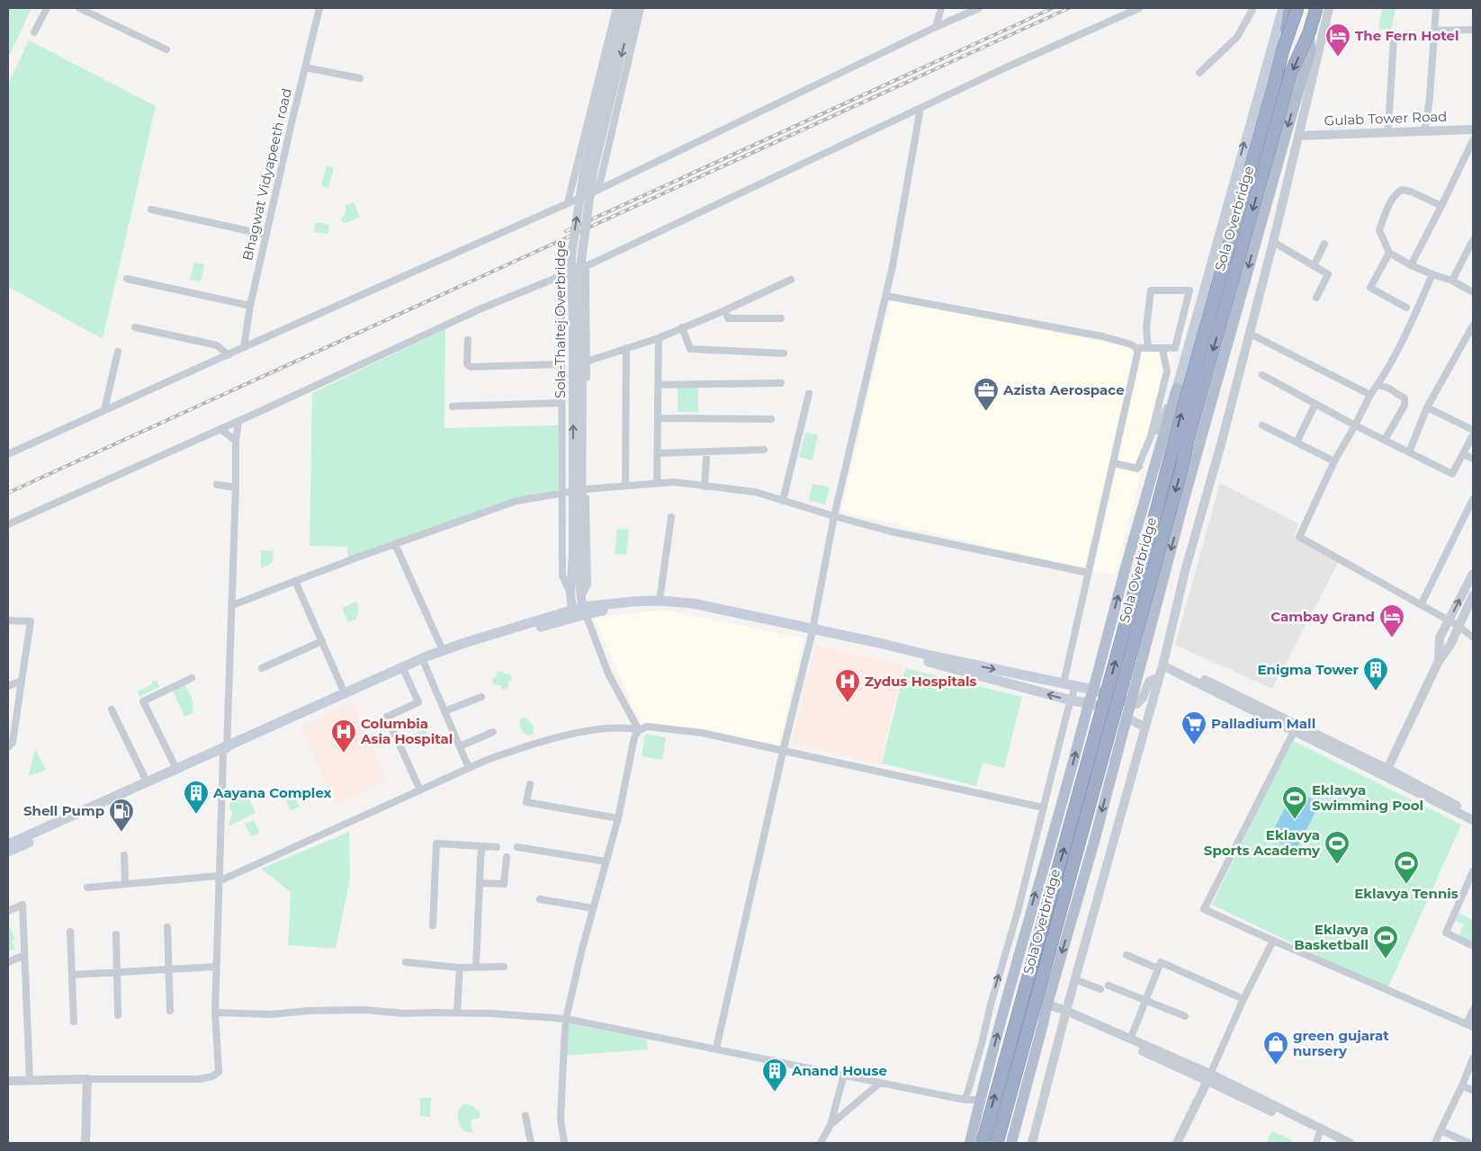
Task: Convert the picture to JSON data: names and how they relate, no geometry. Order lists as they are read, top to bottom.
{
  "streets": {
    "highway": ["Sola Overbridge"],
    "street": ["Gulab Tower Road", "Bhagwat Vidyapeeth road", "Sola-Thaltej Overbridge"]
  },
  "places": {
    "hotel": ["The Fern Hotel", "Cambay Grand"],
    "office": ["Azista Aerospace"],
    "building": ["Enigma Tower", "Aayana Complex", "Anand House"],
    "hospital": ["Zydus Hospitals", "Columbia Asia Hospital"],
    "supermarket": ["Palladium Mall"],
    "sports": [
      "Eklavya Swimming Pool",
      "Eklavya Sports Academy",
      "Eklavya Tennis",
      "Eklavya Basketball"
    ],
    "fuel station": ["Shell Pump"],
    "shop": ["green gujarat nursery"]
  }
}
